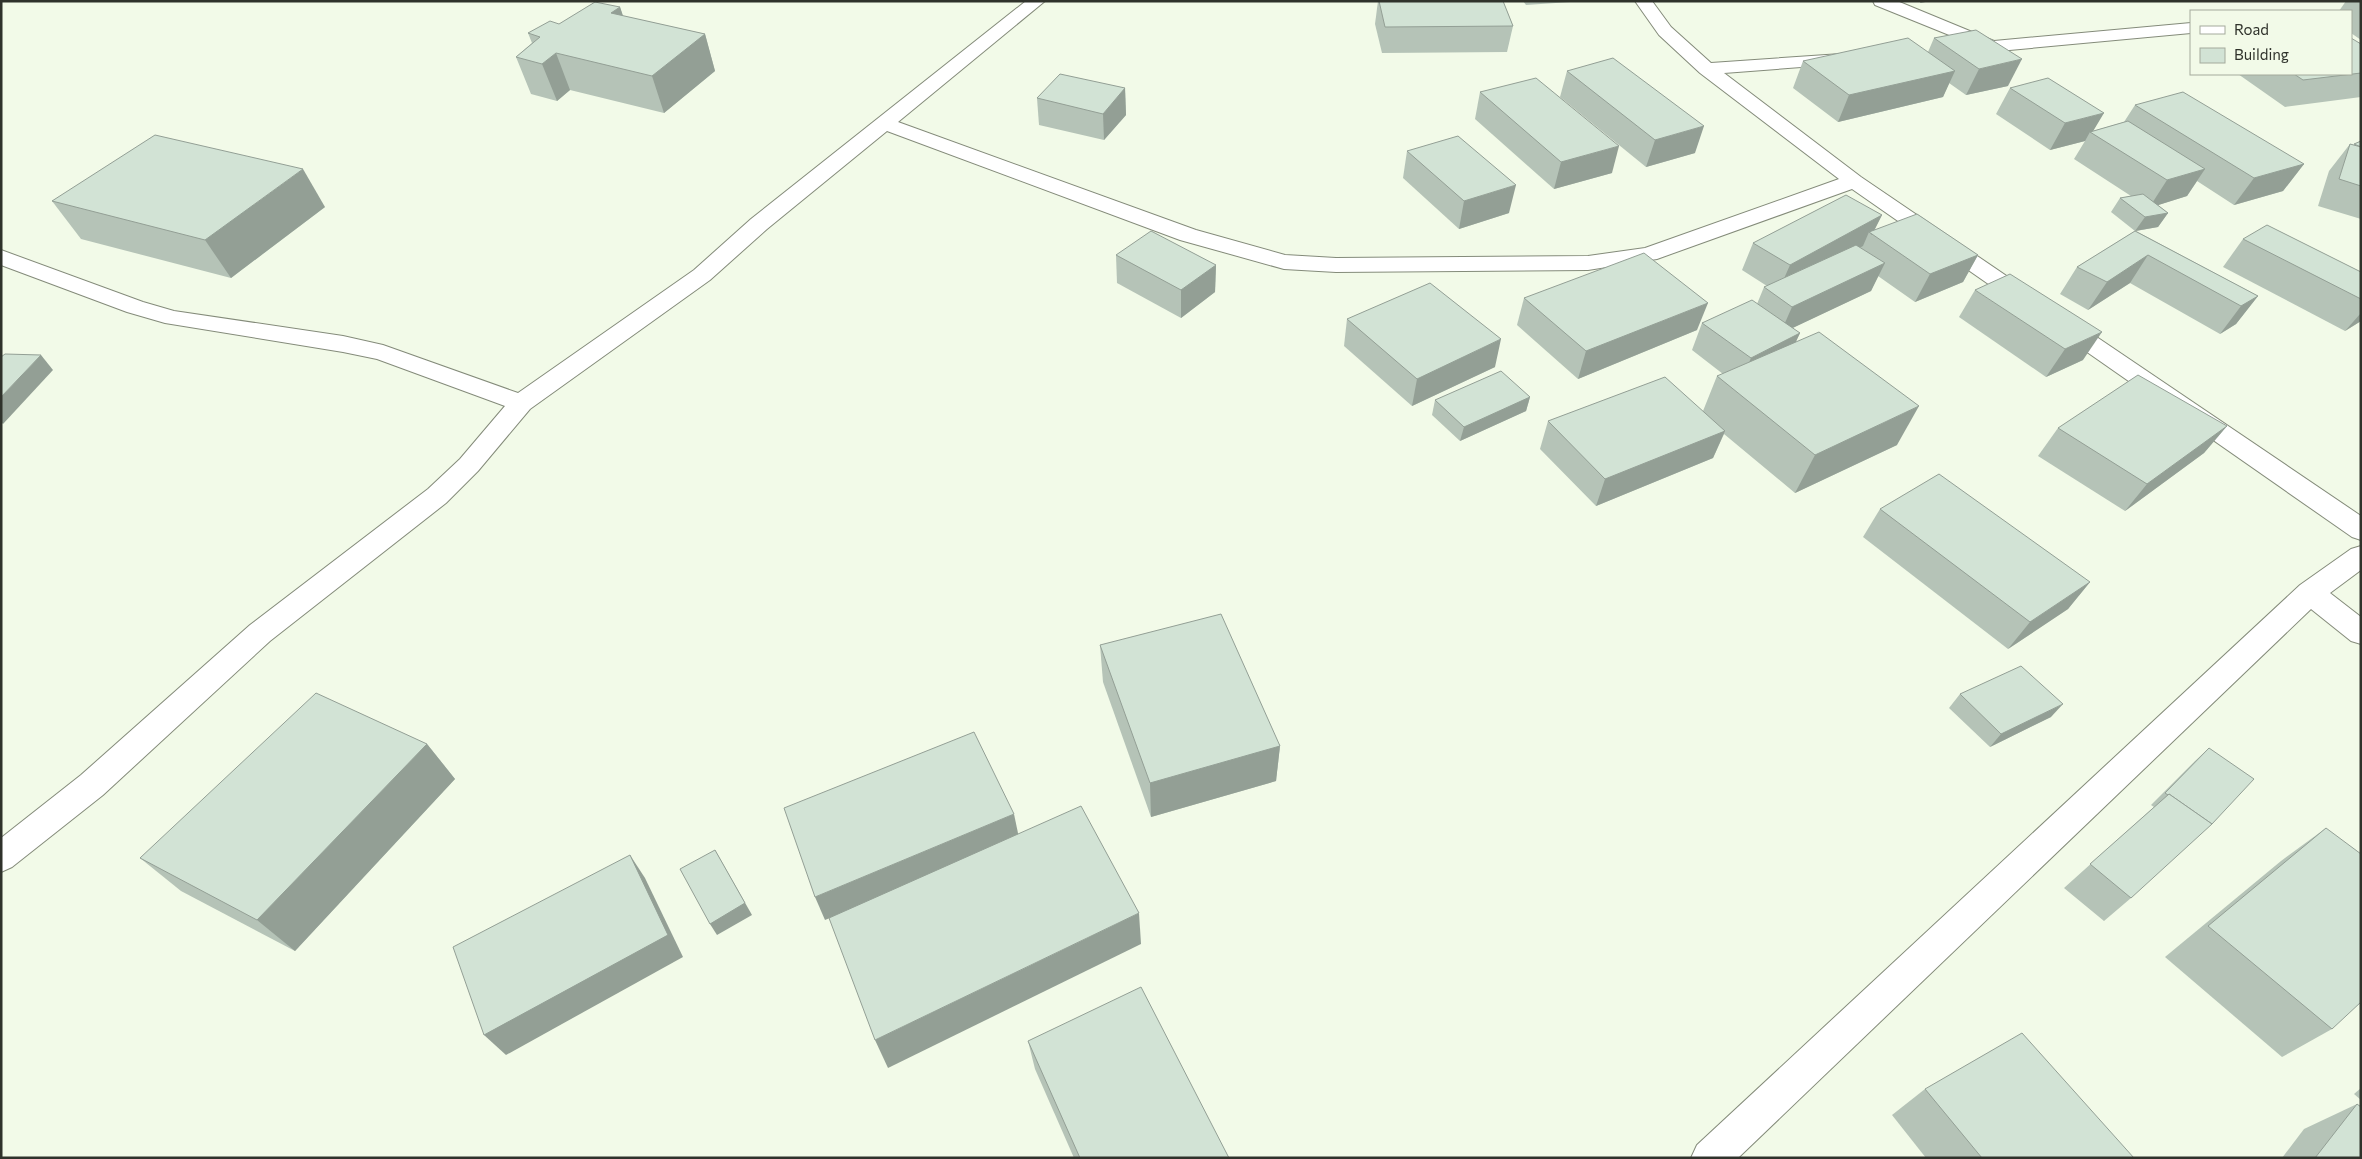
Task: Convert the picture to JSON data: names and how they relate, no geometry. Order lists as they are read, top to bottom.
{
  "legend": ["Road", "Building"]
}
